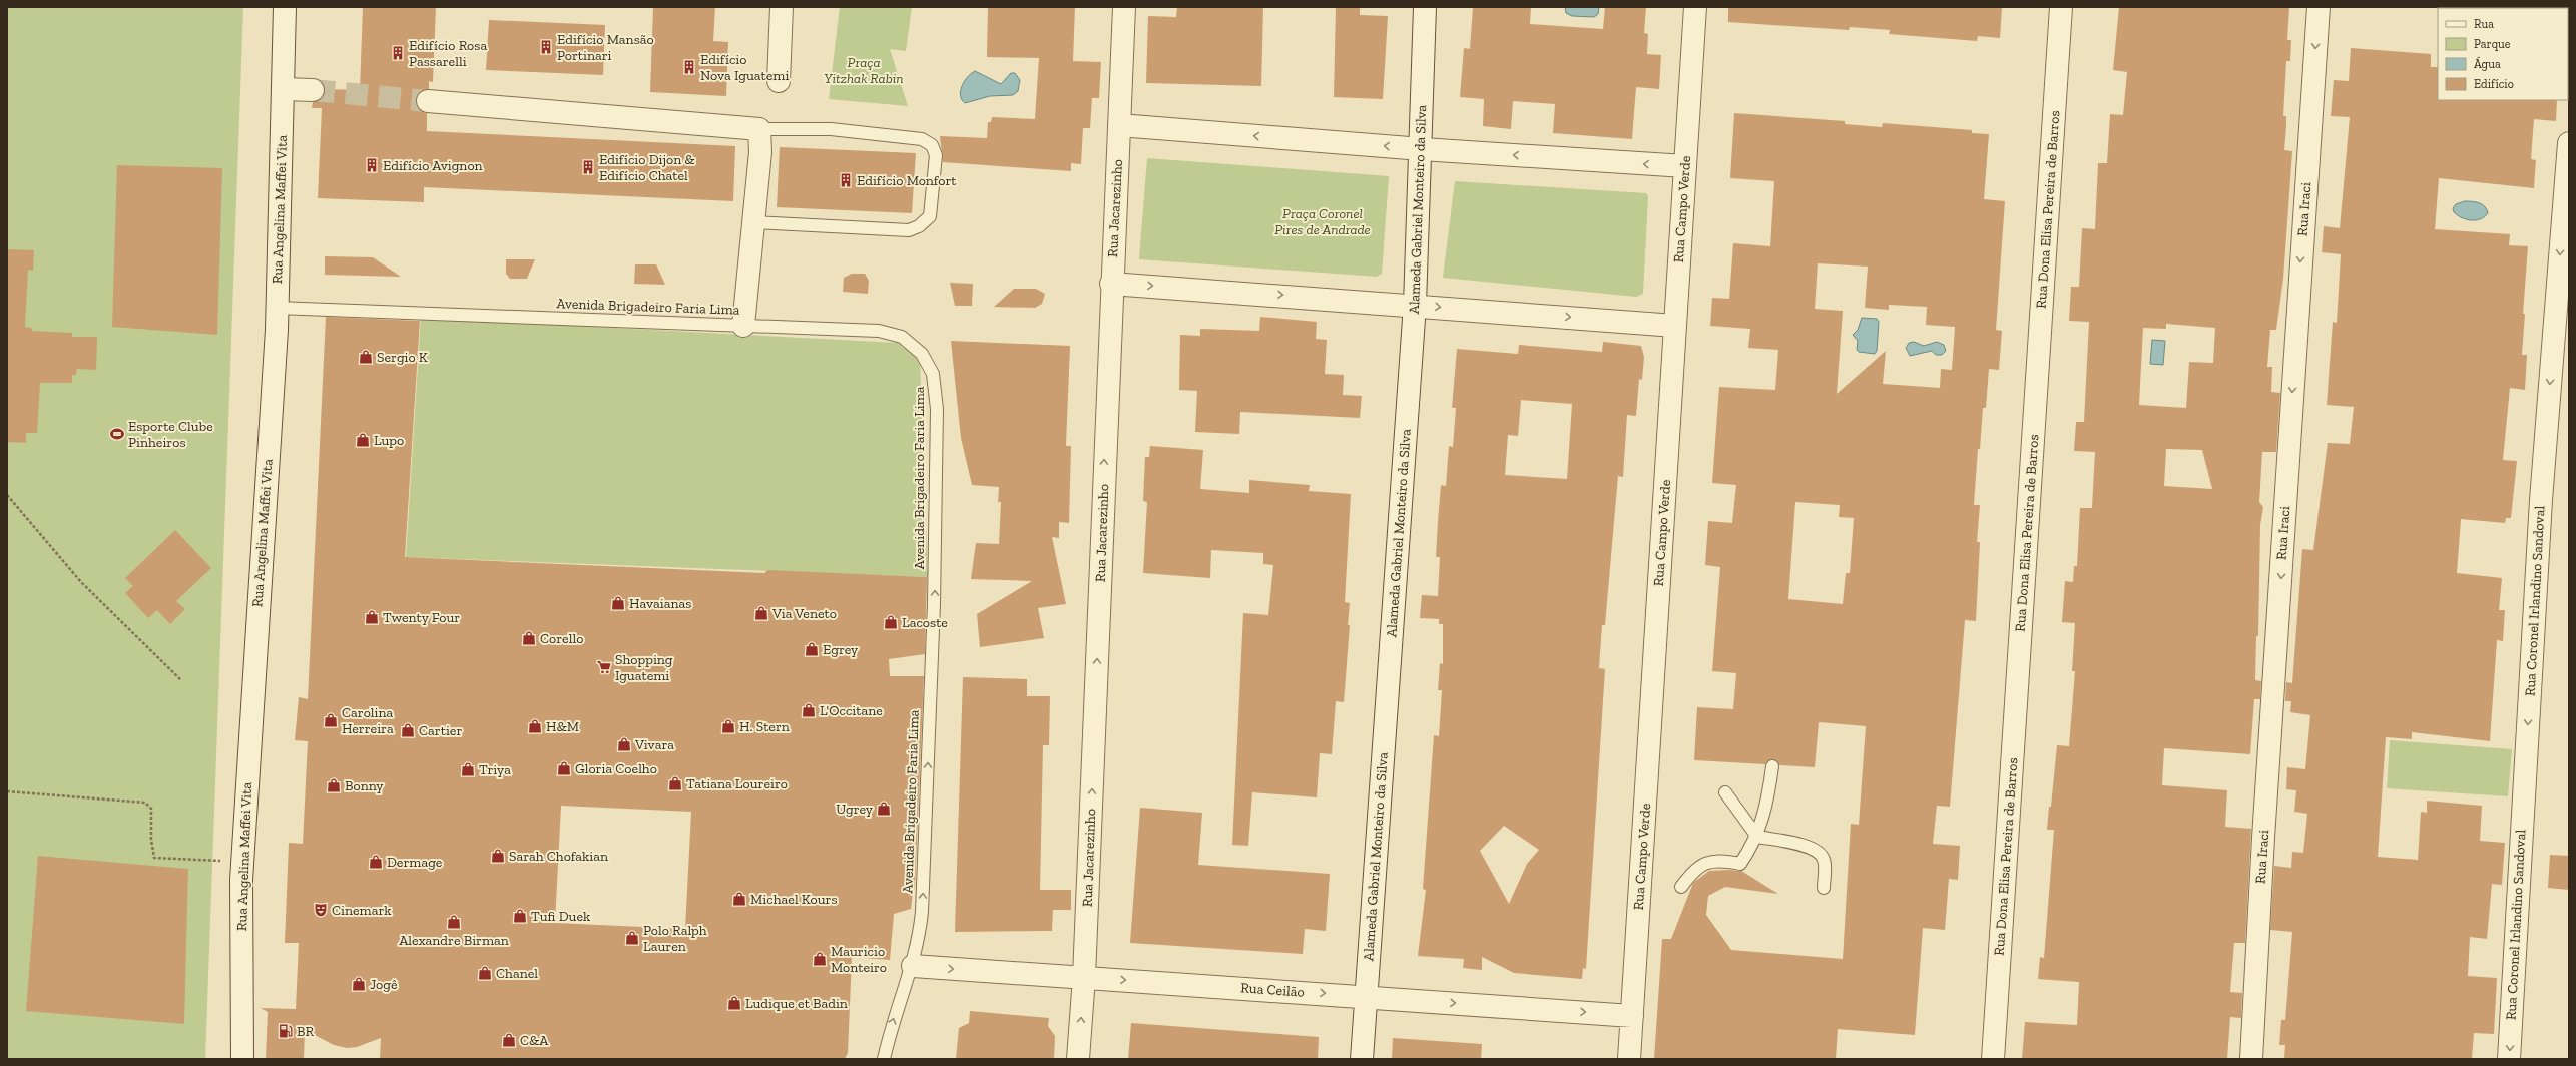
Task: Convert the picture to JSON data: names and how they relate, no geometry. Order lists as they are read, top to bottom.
{
  "streets": {
    "street": [
      "Rua Jacarezinho",
      "Rua Angelina Maffei Vita",
      "Alameda Gabriel Monteiro da Silva",
      "Rua Campo Verde",
      "Rua Dona Elisa Pereira de Barros",
      "Rua Iraci",
      "Rua Coronel Irlandino Sandoval",
      "Rua Ceilão"
    ],
    "lane": ["Avenida Brigadeiro Faria Lima"]
  },
  "crossings": [
    ["Rua Jacarezinho", "Rua Ceilão"],
    ["Rua Angelina Maffei Vita", "Avenida Brigadeiro Faria Lima"],
    ["Alameda Gabriel Monteiro da Silva", "Rua Ceilão"],
    ["Rua Campo Verde", "Rua Ceilão"],
    ["Avenida Brigadeiro Faria Lima", "Rua Ceilão"]
  ],
  "one_way": [
    "Rua Jacarezinho",
    "Rua Iraci",
    "Avenida Brigadeiro Faria Lima",
    "Rua Coronel Irlandino Sandoval",
    "Rua Ceilão"
  ],
  "parks": ["Praça Yitzhak Rabin", "Praça Coronel Pires de Andrade"],
  "places": {
    "building": [
      "Edifício Mansão Portinari",
      "Edifício Rosa Passarelli",
      "Edifício Nova Iguatemi",
      "Edifício Avignon",
      "Edifício Dijon & Edifício Chatel",
      "Edifício Monfort"
    ],
    "shop": [
      "Sergio K",
      "Lupo",
      "Havaianas",
      "Via Veneto",
      "Twenty Four",
      "Lacoste",
      "Corello",
      "Egrey",
      "L'Occitane",
      "Carolina Herreira",
      "H&M",
      "H. Stern",
      "Cartier",
      "Vivara",
      "Gloria Coelho",
      "Triya",
      "Tatiana Loureiro",
      "Bonny",
      "Ugrey",
      "Sarah Chofakian",
      "Dermage",
      "Michael Kours",
      "Tufi Duek",
      "Alexandre Birman",
      "Polo Ralph Lauren",
      "Mauricio Monteiro",
      "Chanel",
      "Jogê",
      "Ludique et Badin",
      "C&A"
    ],
    "sports": ["Esporte Clube Pinheiros"],
    "supermarket": ["Shopping Iguatemi"],
    "theatre": ["Cinemark"],
    "fuel station": ["BR"]
  },
  "legend": [
    "Rua",
    "Parque",
    "Água",
    "Edifício"
  ]
}
